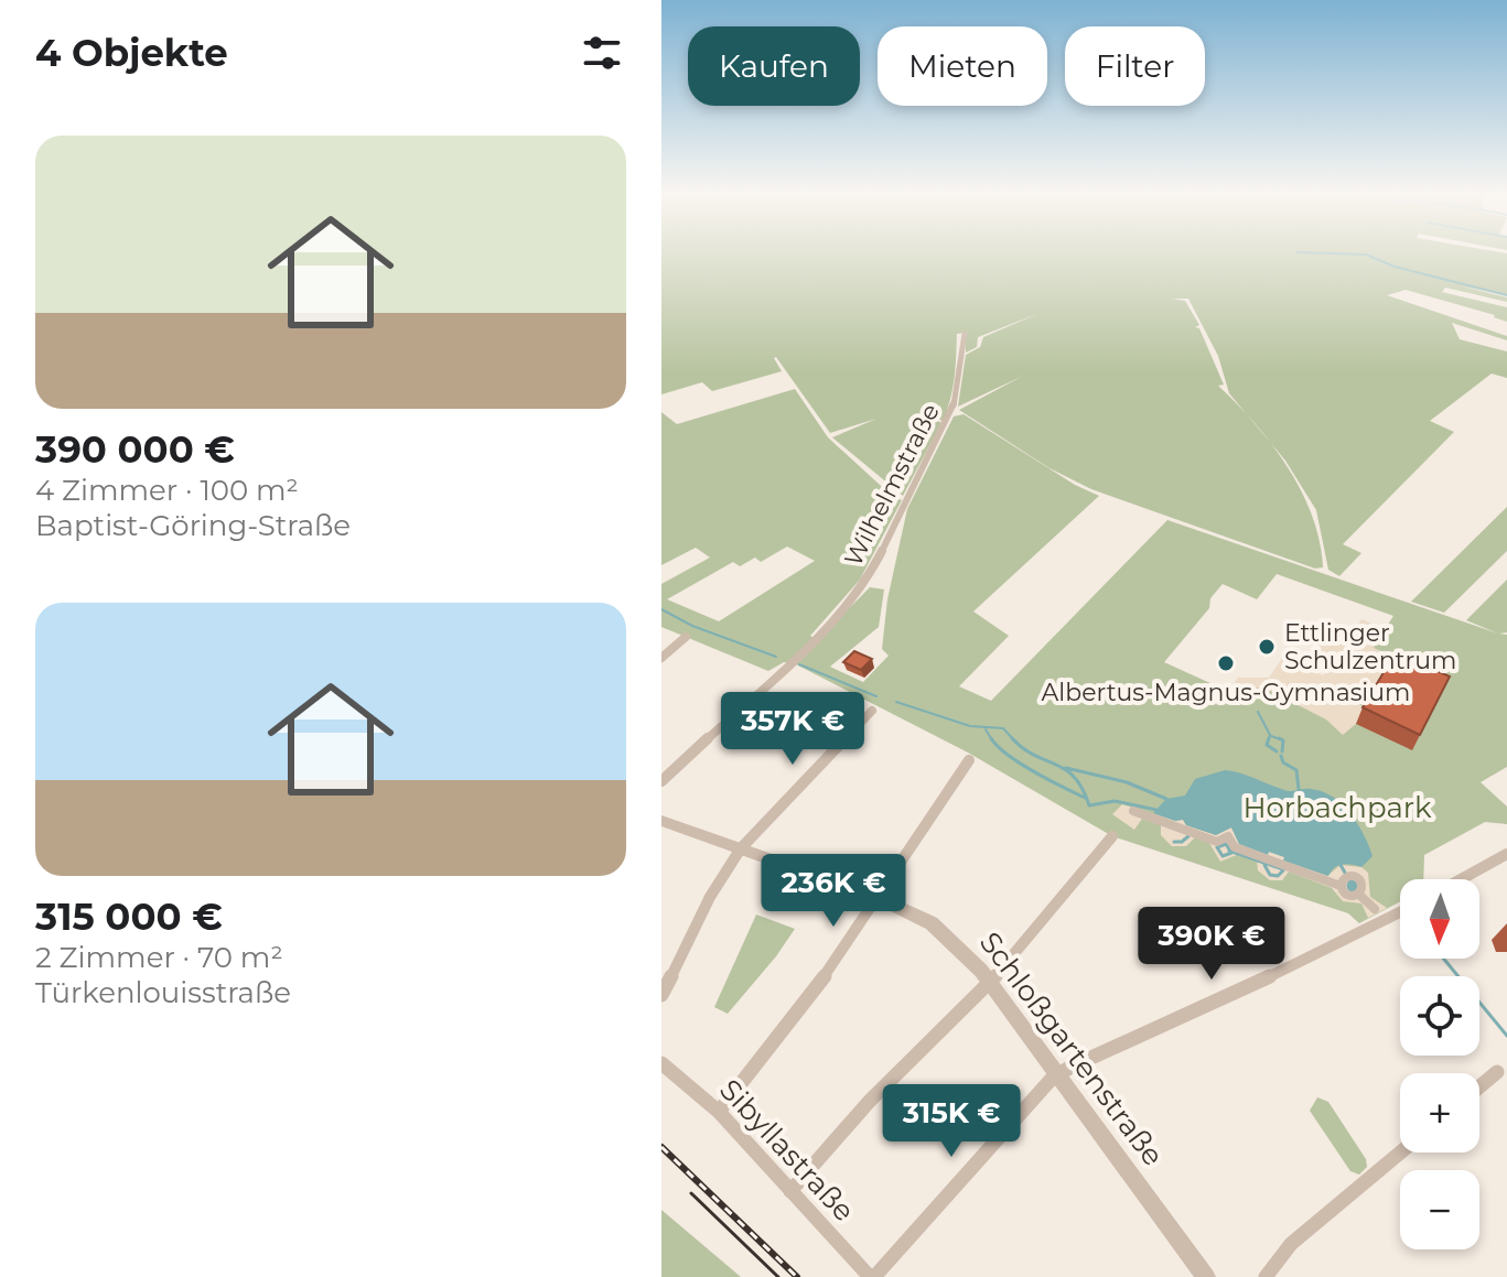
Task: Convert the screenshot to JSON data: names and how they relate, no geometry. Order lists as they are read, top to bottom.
{
  "streets": {
    "street": ["Wilhelmstraße", "Schloßgartenstraße", "Sibyllastraße"]
  },
  "parks": ["Horbachpark"],
  "places": ["Ettlinger Schulzentrum", "Albertus-Magnus-Gymnasium"],
  "north": "bottom",
  "page": {
    "heading": "4 Objekte",
    "chip": ["Kaufen", "Mieten", "Filter"],
    "list": [
      {
        "name": "390 000 €",
        "note": "4 Zimmer · 100 m² · Baptist-Göring-Straße"
      },
      {
        "name": "315 000 €",
        "note": "2 Zimmer · 70 m² · Türkenlouisstraße"
      }
    ],
    "price": [
      "357K €",
      "236K €",
      "390K €",
      "315K €"
    ],
    "map_buttons": ["+", "−"]
  }
}
